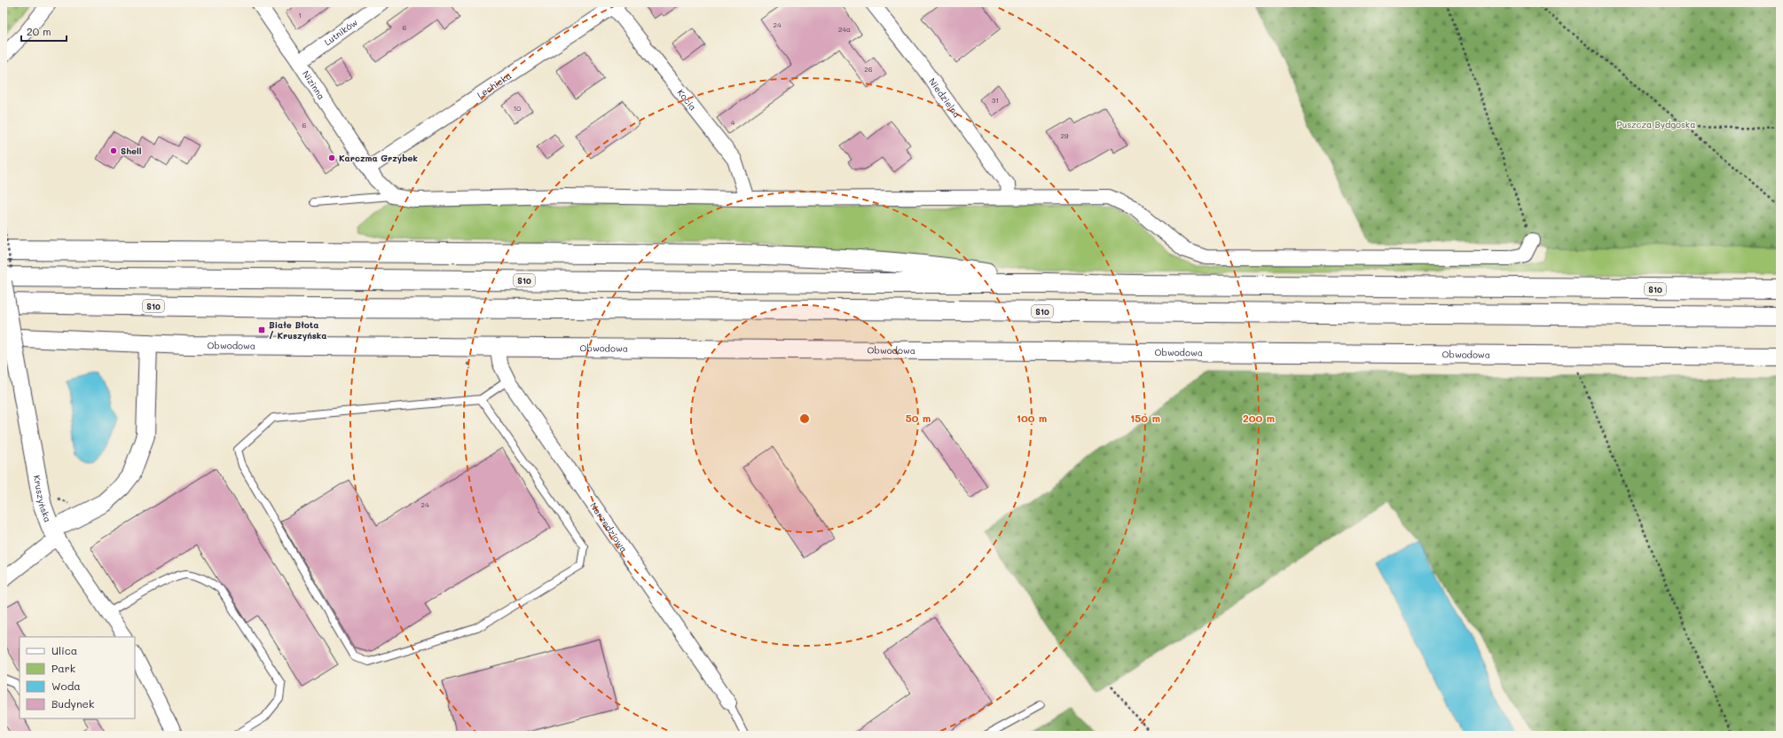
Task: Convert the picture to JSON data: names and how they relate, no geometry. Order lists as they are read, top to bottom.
{
  "streets": {
    "highway": ["S10"],
    "street": [
      "Lutników",
      "Nizinna",
      "Lechicka",
      "Niedzielna",
      "Kocia",
      "Obwodowa",
      "Kruszyńska",
      "Narzędziowa"
    ]
  },
  "crossings": [
    ["Lutników", "Nizinna"],
    ["Nizinna", "Lechicka"],
    ["Lechicka", "Kocia"],
    ["Obwodowa", "Narzędziowa"]
  ],
  "parks": ["Puszcza Bydgoska"],
  "places": {
    "other": ["Shell", "Karczma Grzybek"],
    "transit": ["Białe Błota / Kruszyńska"]
  },
  "house_numbers": [
    "1",
    "24",
    "6",
    "24a",
    "26",
    "31",
    "10",
    "4",
    "6",
    "29",
    "24"
  ],
  "legend": [
    "Ulica",
    "Park",
    "Woda",
    "Budynek"
  ],
  "scale_bar": "20 m",
  "rings": [
    "50 m",
    "100 m",
    "150 m",
    "200 m"
  ]
}
